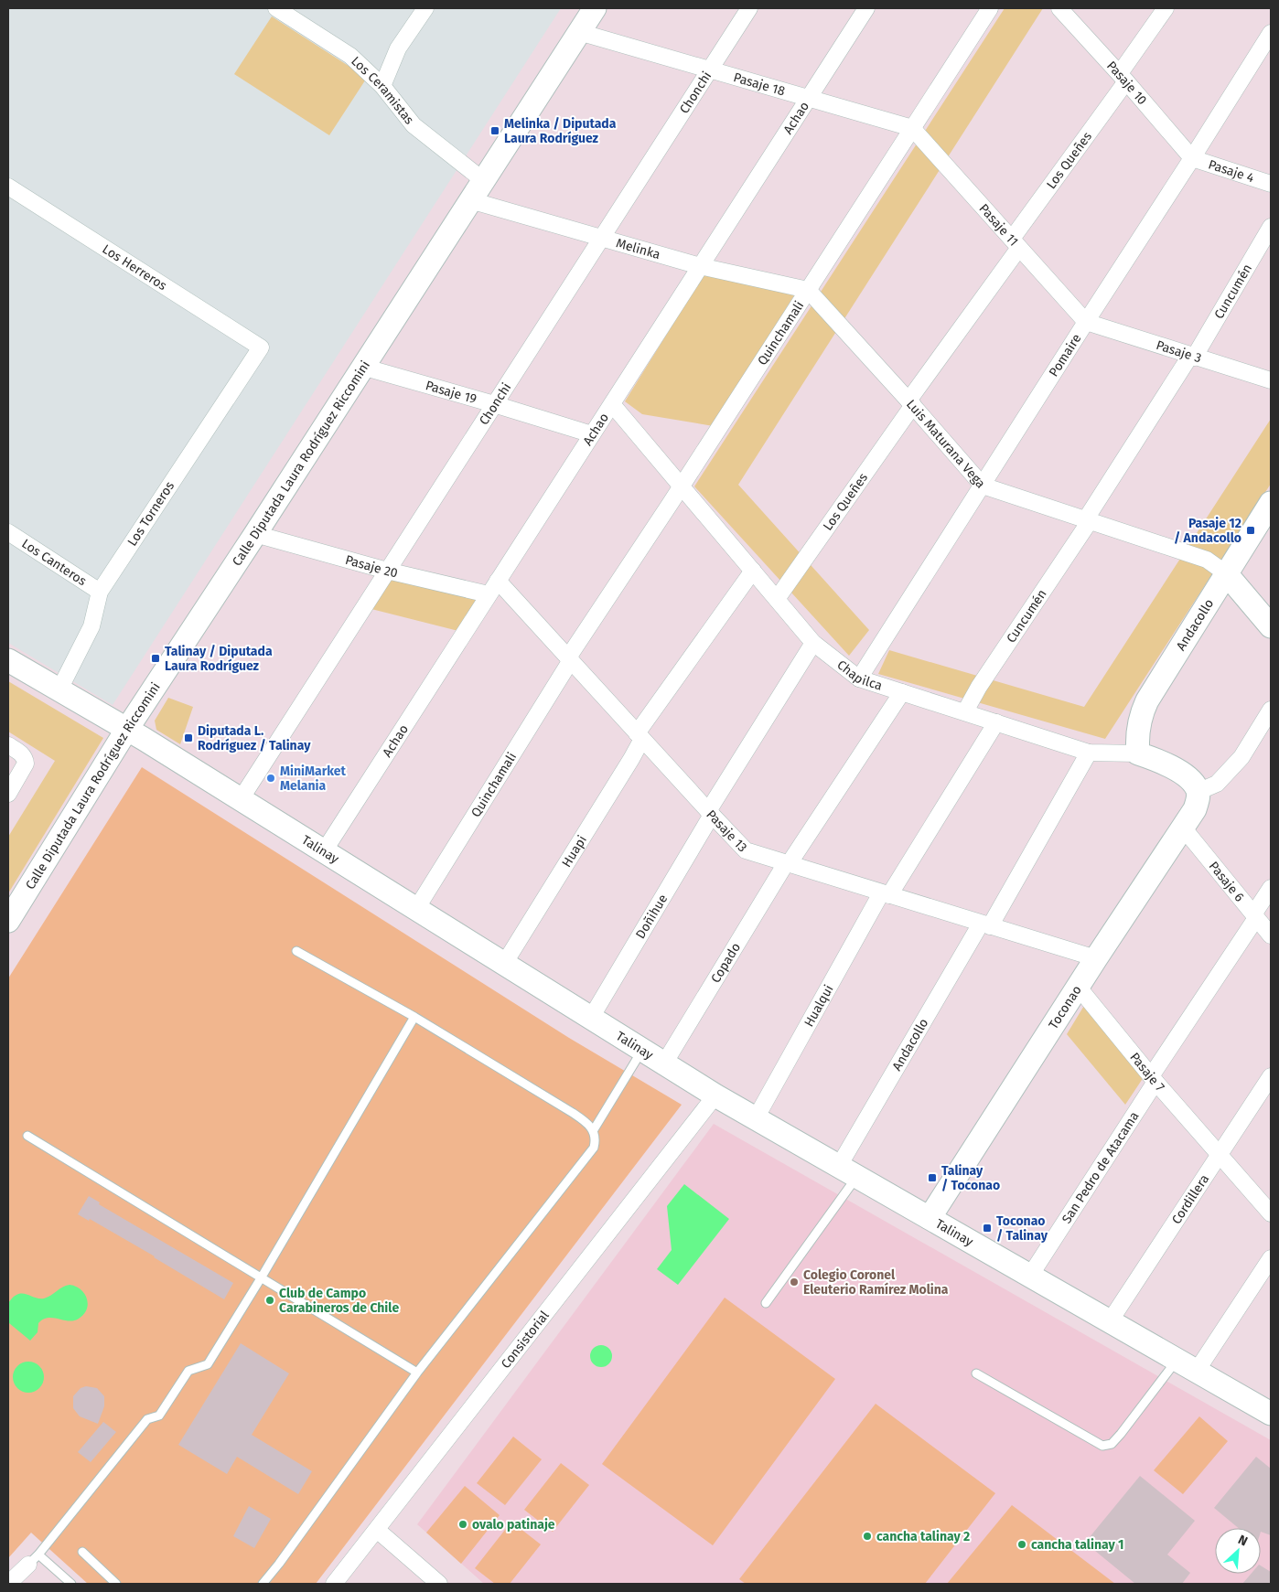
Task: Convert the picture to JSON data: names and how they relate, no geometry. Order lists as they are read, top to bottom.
{
  "streets": {
    "street": [
      "Pasaje 10",
      "Pasaje 18",
      "Los Ceramistas",
      "Chonchi",
      "Achao",
      "Los Queñes",
      "Pasaje 4",
      "Pasaje 11",
      "Melinka",
      "Los Herreros",
      "Cuncumén",
      "Quinchamali",
      "Pasaje 3",
      "Pomaire",
      "Pasaje 19",
      "Luis Maturana Vega",
      "Calle Diputada Laura Rodríguez Riccomini",
      "Los Torneros",
      "Los Canteros",
      "Pasaje 20",
      "Andacollo",
      "Chapilca",
      "Pasaje 13",
      "Talinay",
      "Huapi",
      "Pasaje 6",
      "Doñihue",
      "Copado",
      "Hualqui",
      "Toconao",
      "Pasaje 7",
      "San Pedro de Atacama",
      "Cordillera",
      "Consistorial"
    ]
  },
  "crossings": [
    ["Pasaje 10", "Los Queñes"],
    ["Pasaje 10", "Pasaje 4"],
    ["Pasaje 10", "Pomaire"],
    ["Pasaje 18", "Chonchi"],
    ["Pasaje 18", "Achao"],
    ["Pasaje 18", "Pasaje 11"],
    ["Pasaje 18", "Quinchamali"],
    ["Pasaje 18", "Calle Diputada Laura Rodríguez Riccomini"],
    ["Los Ceramistas", "Calle Diputada Laura Rodríguez Riccomini"],
    ["Chonchi", "Melinka"],
    ["Chonchi", "Pasaje 19"],
    ["Chonchi", "Pasaje 20"],
    ["Chonchi", "Talinay"],
    ["Achao", "Melinka"],
    ["Achao", "Pasaje 19"],
    ["Achao", "Pasaje 20"],
    ["Achao", "Chapilca"],
    ["Achao", "Pasaje 13"],
    ["Achao", "Talinay"],
    ["Los Queñes", "Pasaje 11"],
    ["Los Queñes", "Luis Maturana Vega"],
    ["Los Queñes", "Chapilca"],
    ["Pasaje 4", "Pomaire"],
    ["Pasaje 11", "Quinchamali"],
    ["Pasaje 11", "Pasaje 3"],
    ["Pasaje 11", "Pomaire"],
    ["Melinka", "Quinchamali"],
    ["Melinka", "Luis Maturana Vega"],
    ["Melinka", "Calle Diputada Laura Rodríguez Riccomini"],
    ["Los Herreros", "Los Torneros"],
    ["Cuncumén", "Pasaje 3"],
    ["Cuncumén", "Luis Maturana Vega"],
    ["Cuncumén", "Chapilca"],
    ["Quinchamali", "Luis Maturana Vega"],
    ["Quinchamali", "Chapilca"],
    ["Quinchamali", "Pasaje 13"],
    ["Quinchamali", "Talinay"],
    ["Pasaje 3", "Pomaire"],
    ["Pomaire", "Luis Maturana Vega"],
    ["Pomaire", "Chapilca"],
    ["Pasaje 19", "Calle Diputada Laura Rodríguez Riccomini"],
    ["Luis Maturana Vega", "Andacollo"],
    ["Calle Diputada Laura Rodríguez Riccomini", "Pasaje 20"],
    ["Calle Diputada Laura Rodríguez Riccomini", "Talinay"],
    ["Los Torneros", "Los Canteros"],
    ["Los Torneros", "Talinay"],
    ["Andacollo", "Chapilca"],
    ["Andacollo", "Pasaje 13"],
    ["Andacollo", "Talinay"],
    ["Chapilca", "Huapi"],
    ["Chapilca", "Doñihue"],
    ["Chapilca", "Copado"],
    ["Chapilca", "Hualqui"],
    ["Chapilca", "Toconao"],
    ["Pasaje 13", "Huapi"],
    ["Pasaje 13", "Doñihue"],
    ["Pasaje 13", "Copado"],
    ["Pasaje 13", "Hualqui"],
    ["Pasaje 13", "Toconao"],
    ["Talinay", "Huapi"],
    ["Talinay", "Doñihue"],
    ["Talinay", "Copado"],
    ["Talinay", "Hualqui"],
    ["Talinay", "Toconao"],
    ["Talinay", "San Pedro de Atacama"],
    ["Talinay", "Cordillera"],
    ["Talinay", "Consistorial"],
    ["Pasaje 6", "Toconao"],
    ["Pasaje 6", "San Pedro de Atacama"],
    ["Toconao", "Pasaje 7"],
    ["Pasaje 7", "San Pedro de Atacama"],
    ["Pasaje 7", "Cordillera"]
  ],
  "places": {
    "transit": [
      "Melinka / Diputada Laura Rodríguez",
      "Pasaje 12 / Andacollo",
      "Talinay / Diputada Laura Rodríguez",
      "Diputada L. Rodríguez / Talinay",
      "Talinay / Toconao",
      "Toconao / Talinay"
    ],
    "other": [
      "MiniMarket Melania",
      "Colegio Coronel Eleuterio Ramírez Molina",
      "Club de Campo Carabineros de Chile",
      "ovalo patinaje",
      "cancha talinay 2",
      "cancha talinay 1"
    ]
  },
  "north": "top right"
}
